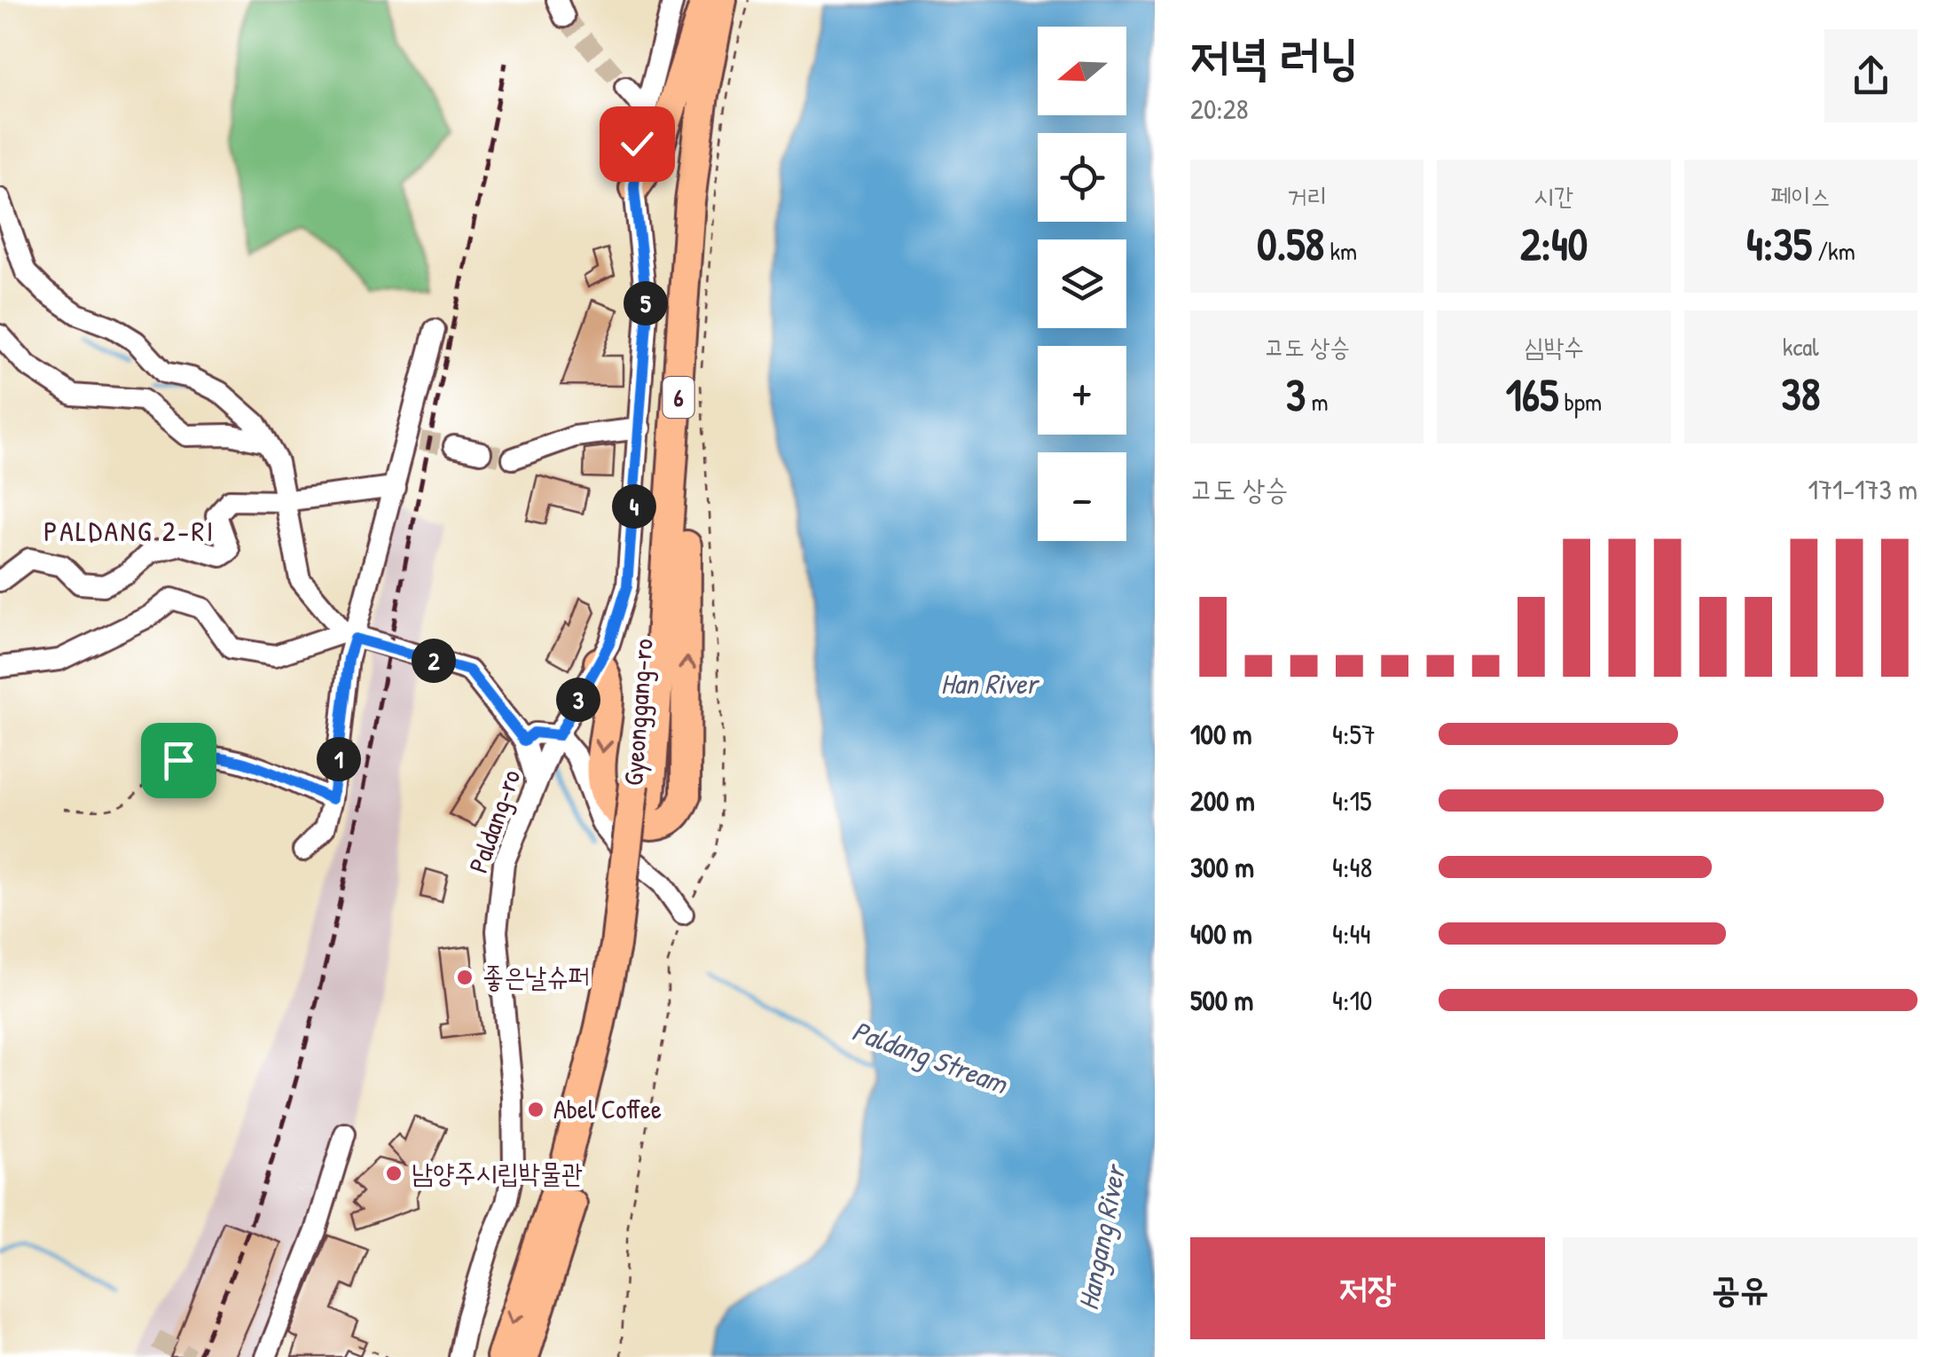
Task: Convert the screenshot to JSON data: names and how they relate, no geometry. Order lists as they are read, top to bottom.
{
  "streets": {
    "highway": ["6", "Gyeonggang-ro"],
    "street": ["Paldang-ro"]
  },
  "districts": ["PALDANG 2-RI"],
  "water": ["Han River", "Paldang Stream", "Hangang River"],
  "places": ["좋은날슈퍼", "Abel Coffee", "남양주시립박물관"],
  "north": "left",
  "page": {
    "heading": ["저녁 러닝", "20:28"],
    "map_buttons": ["+", "−"],
    "stats": [
      ["거리", "0.58 km"],
      ["시간", "2:40"],
      ["페이스", "4:35 /km"],
      ["고도 상승", "3 m"],
      ["심박수", "165 bpm"],
      ["kcal", "38"]
    ],
    "pins": [
      "5",
      "4",
      "2",
      "3",
      "1"
    ],
    "chart": ["고도 상승", "171–173 m"],
    "list": [
      {
        "name": "100 m",
        "note": "4:57"
      },
      {
        "name": "200 m",
        "note": "4:15"
      },
      {
        "name": "300 m",
        "note": "4:48"
      },
      {
        "name": "400 m",
        "note": "4:44"
      },
      {
        "name": "500 m",
        "note": "4:10"
      }
    ],
    "buttons": ["저장", "공유"]
  }
}
